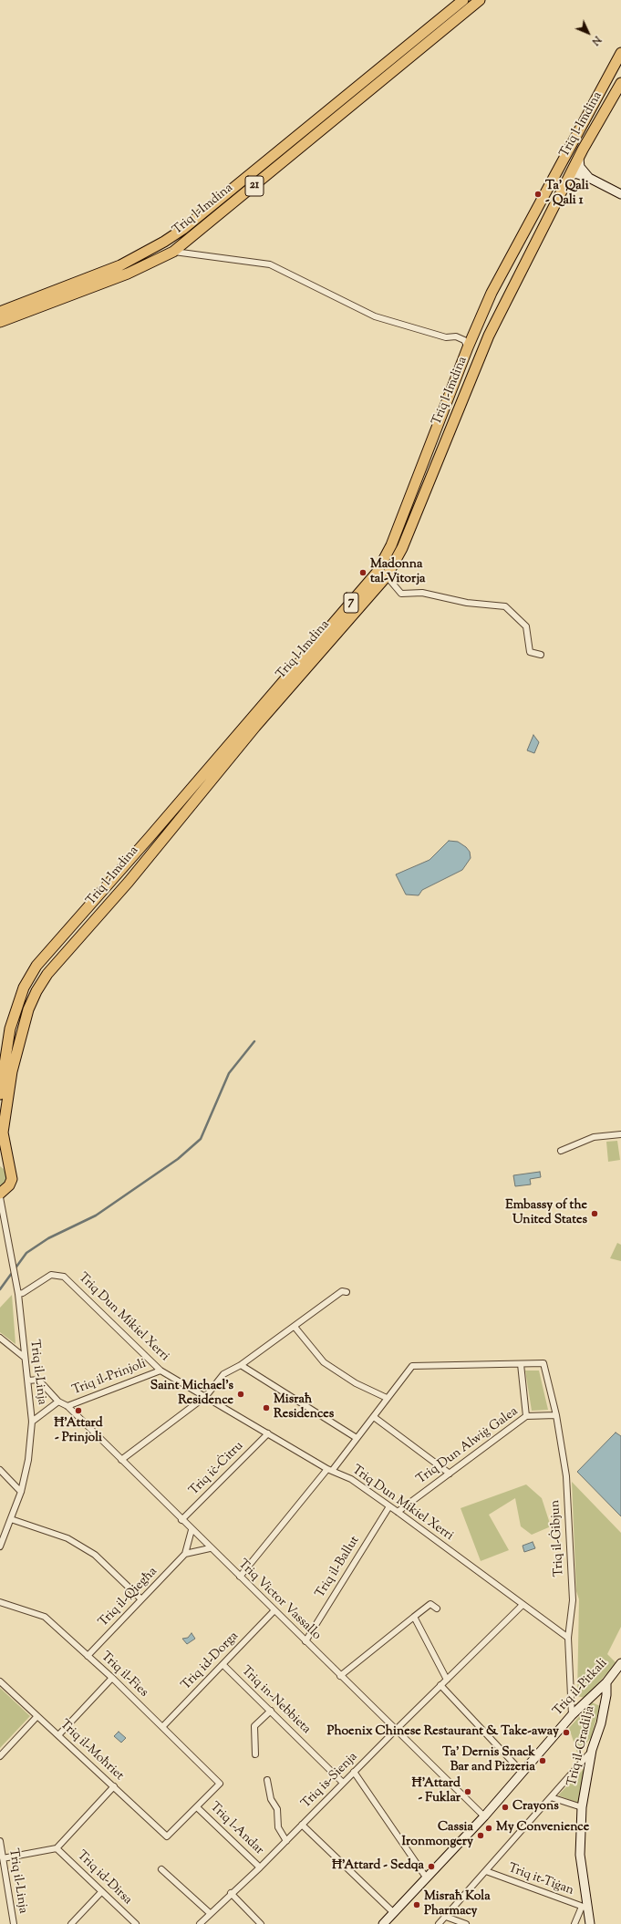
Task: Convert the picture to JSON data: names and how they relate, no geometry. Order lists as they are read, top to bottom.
{
  "streets": {
    "highway": ["Triq l-Imdina", "21", "7"],
    "street": [
      "Triq Dun Mikiel Xerri",
      "Triq il-Linja",
      "Triq il-Prinjoli",
      "Triq Dun Alwiġ Galea",
      "Triq iċ-Ċitru",
      "Triq il-Ġibjun",
      "Triq il-Ballut",
      "Triq il-Qiegħa",
      "Triq Victor Vassallo",
      "Triq id-Dorga",
      "Triq il-Fies",
      "Triq il-Pitkali",
      "Triq in-Nebbieta",
      "Triq il-Gradilja",
      "Triq il-Moħriet",
      "Triq is-Sienja",
      "Triq l-Andar",
      "Triq id-Dirsa",
      "Triq it-Tiġan"
    ]
  },
  "crossings": [
    ["Triq Dun Mikiel Xerri", "Triq il-Linja"],
    ["Triq Dun Mikiel Xerri", "Triq il-Prinjoli"],
    ["Triq Dun Mikiel Xerri", "Triq Dun Alwiġ Galea"],
    ["Triq Dun Mikiel Xerri", "Triq iċ-Ċitru"],
    ["Triq Dun Mikiel Xerri", "Triq il-Ġibjun"],
    ["Triq Dun Mikiel Xerri", "Triq il-Ballut"],
    ["Triq Dun Mikiel Xerri", "Triq is-Sienja"],
    ["Triq il-Linja", "Triq Victor Vassallo"],
    ["Triq il-Prinjoli", "Triq Victor Vassallo"],
    ["Triq Dun Alwiġ Galea", "Triq il-Ġibjun"],
    ["Triq iċ-Ċitru", "Triq Victor Vassallo"],
    ["Triq il-Ġibjun", "Triq il-Pitkali"],
    ["Triq il-Ballut", "Triq Victor Vassallo"],
    ["Triq il-Qiegħa", "Triq Victor Vassallo"],
    ["Triq il-Qiegħa", "Triq il-Fies"],
    ["Triq Victor Vassallo", "Triq id-Dorga"],
    ["Triq Victor Vassallo", "Triq il-Pitkali"],
    ["Triq Victor Vassallo", "Triq is-Sienja"],
    ["Triq id-Dorga", "Triq il-Fies"],
    ["Triq id-Dorga", "Triq in-Nebbieta"],
    ["Triq il-Fies", "Triq il-Moħriet"],
    ["Triq il-Fies", "Triq l-Andar"],
    ["Triq il-Pitkali", "Triq il-Gradilja"],
    ["Triq in-Nebbieta", "Triq is-Sienja"],
    ["Triq il-Gradilja", "Triq it-Tiġan"],
    ["Triq il-Moħriet", "Triq l-Andar"],
    ["Triq is-Sienja", "Triq l-Andar"]
  ],
  "places": [
    "Ta' Qali - Qali 1",
    "Madonna tal-Vitorja",
    "Embassy of the United States",
    "Saint Michael's Residence",
    "Misraħ Residences",
    "Ħ'Attard - Prinjoli",
    "Phoenix Chinese Restaurant & Take-away",
    "Ta' Dernis Snack Bar and Pizzeria",
    "Ħ'Attard - Fuklar",
    "Crayons",
    "My Convenience",
    "Cassia Ironmongery",
    "Ħ'Attard - Sedqa",
    "Misraħ Kola Pharmacy"
  ],
  "north": "bottom right"
}
